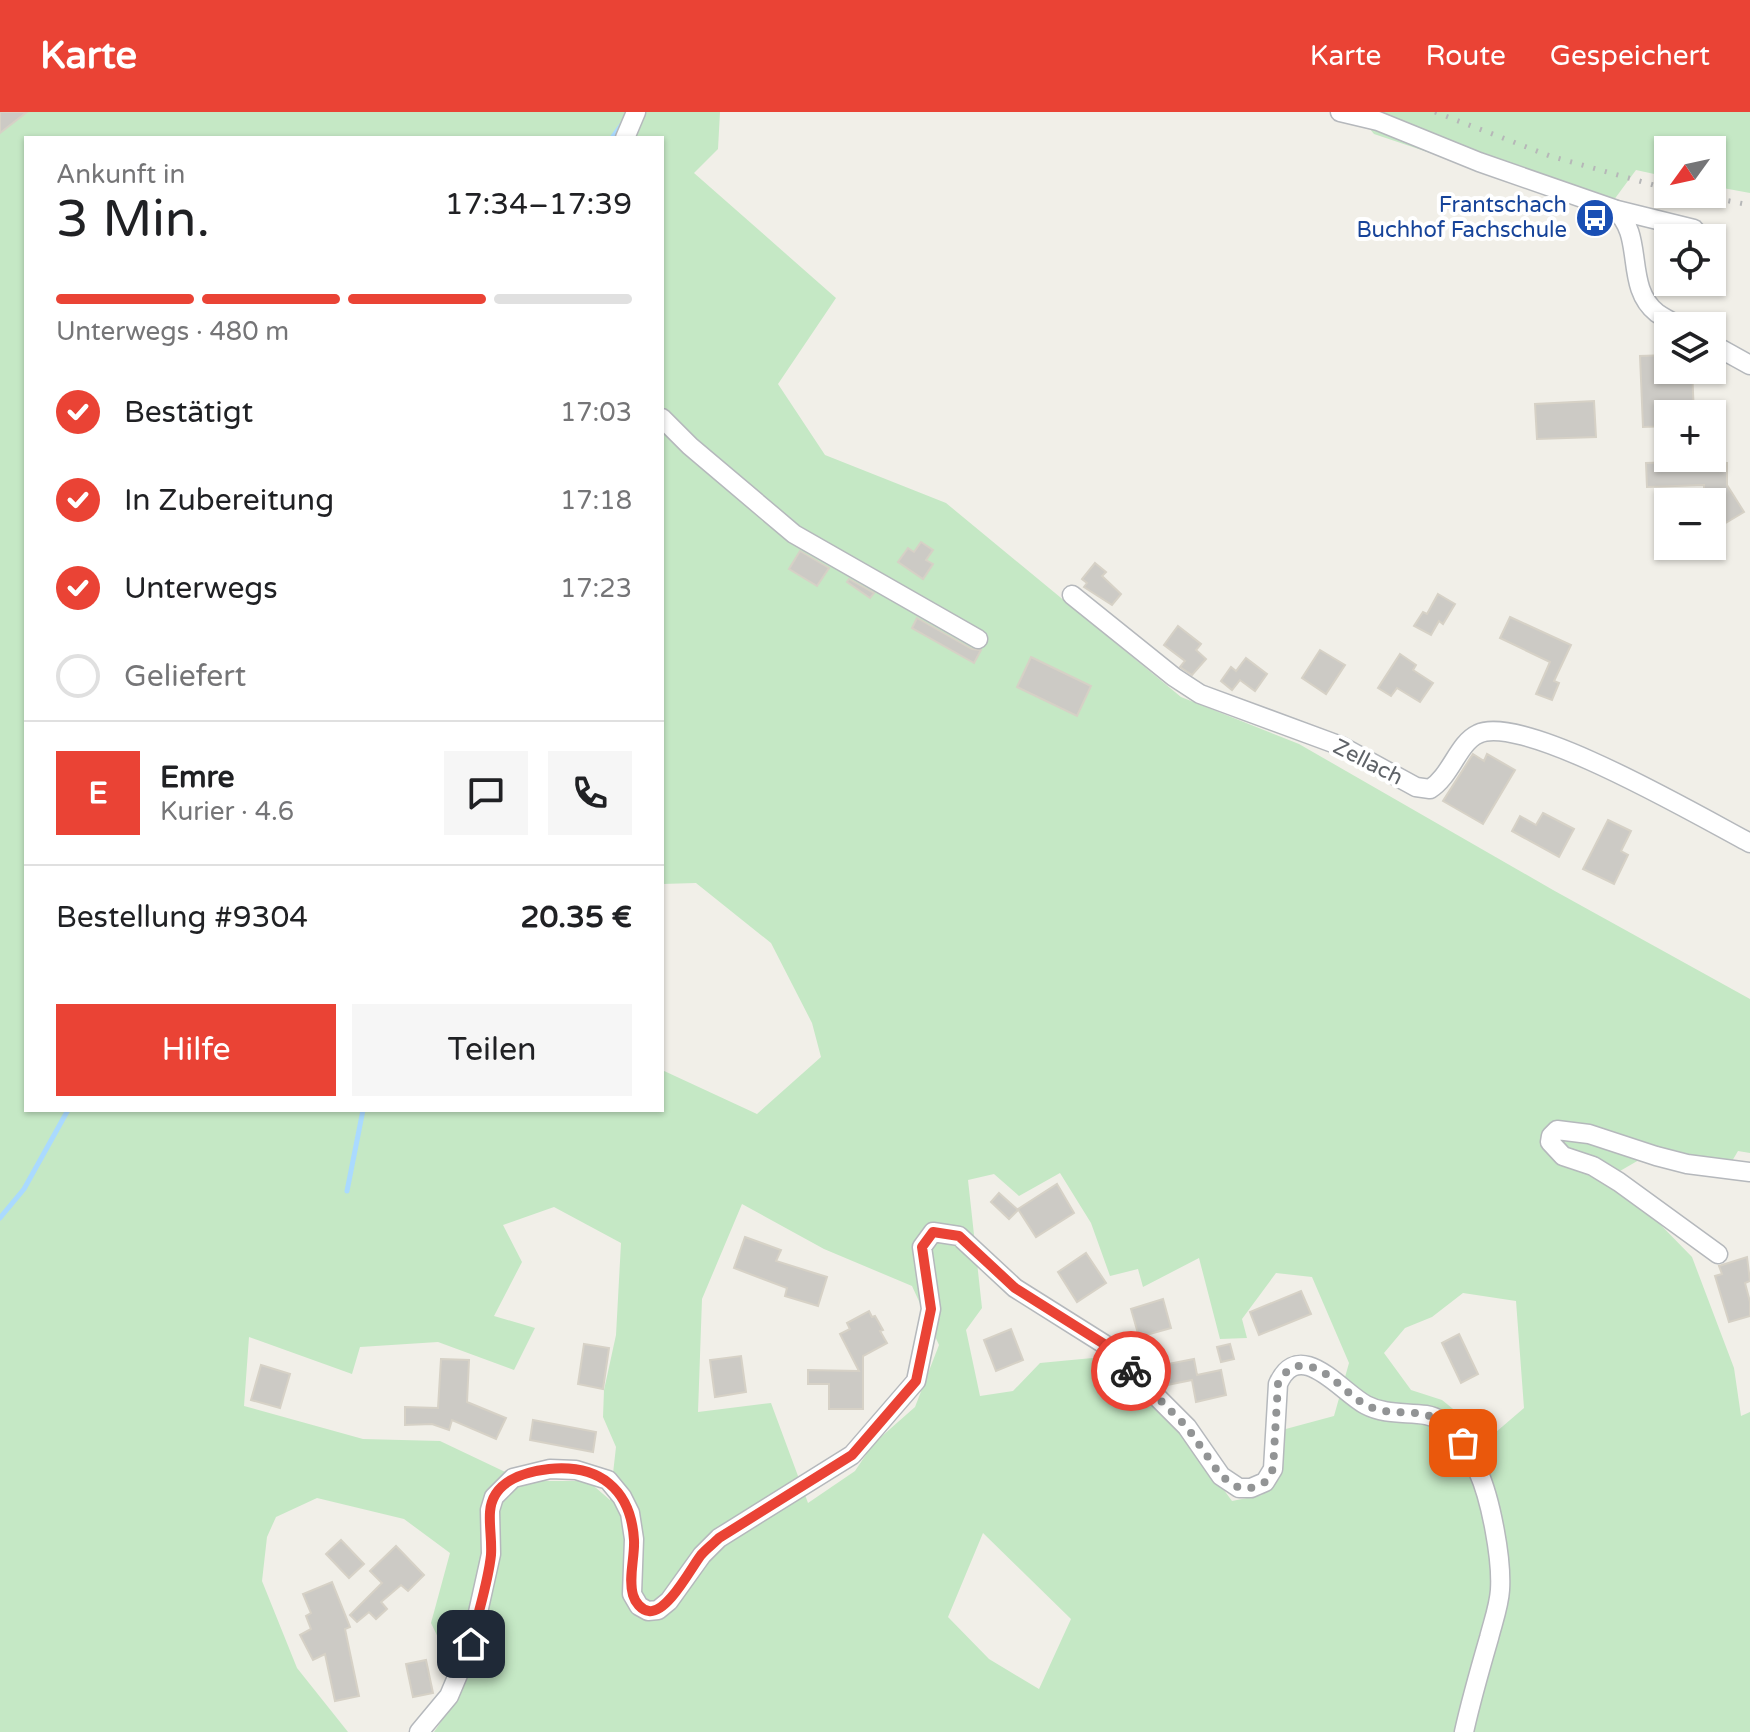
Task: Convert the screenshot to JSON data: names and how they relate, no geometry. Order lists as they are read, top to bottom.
{
  "streets": {
    "street": ["Zellach"]
  },
  "places": {
    "bus stop": ["Frantschach Buchhof Fachschule"]
  },
  "north": "bottom left",
  "page": {
    "header": "Karte",
    "nav": ["Karte", "Route", "Gespeichert"],
    "map_buttons": ["+", "−"],
    "heading": ["3 Min.", "Ankunft in", "17:34–17:39"],
    "panel": [
      "Emre",
      "Kurier · 4.6",
      "Bestellung #9304",
      "20.35 €"
    ],
    "bar": "Unterwegs · 480 m",
    "list": [
      ["Bestätigt", "17:03"],
      ["In Zubereitung", "17:18"],
      ["Unterwegs", "17:23"],
      "Geliefert"
    ],
    "round": "E",
    "buttons": ["Hilfe", "Teilen"]
  }
}
